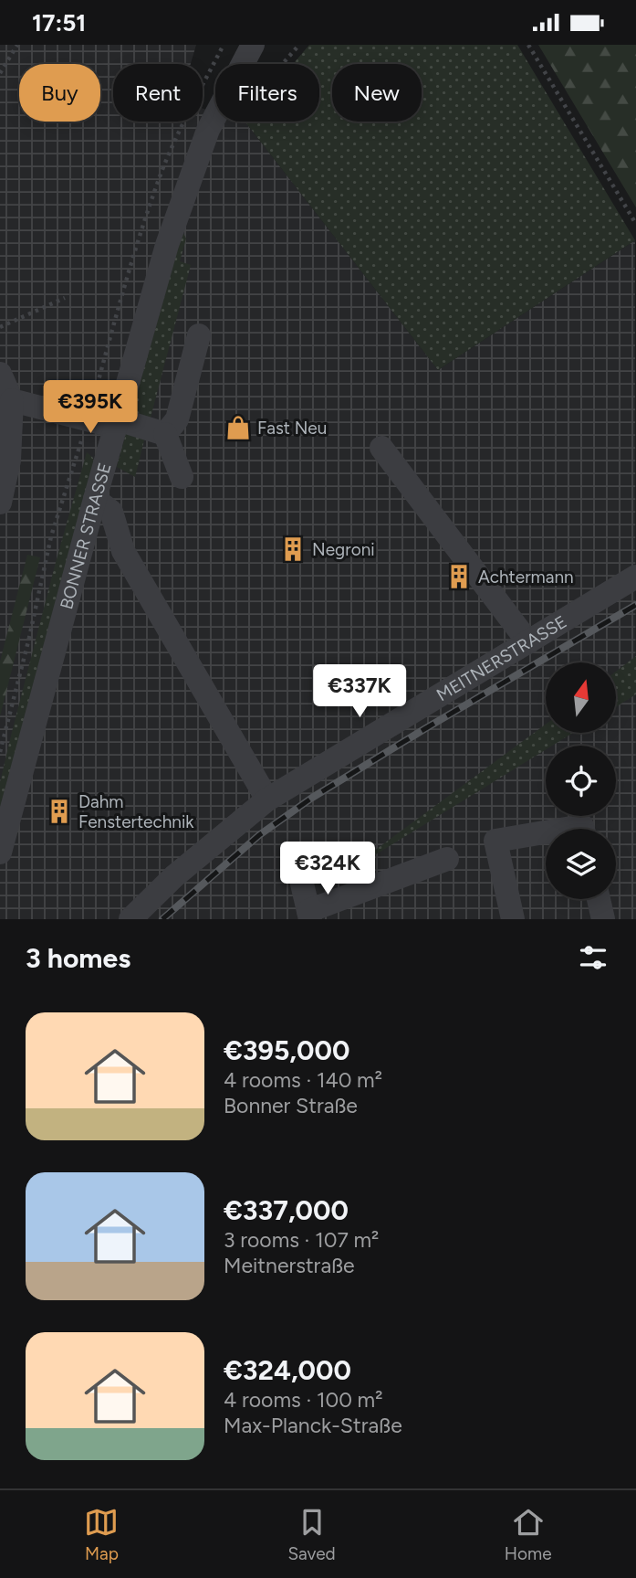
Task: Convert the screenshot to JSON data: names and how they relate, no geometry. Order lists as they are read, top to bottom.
{
  "streets": {
    "street": ["BONNER STRASSE", "MEITNERSTRASSE"]
  },
  "places": {
    "shop": ["Fast Neu"],
    "building": ["Negroni", "Achtermann", "Dahm Fenstertechnik"]
  },
  "north": "top",
  "page": {
    "status": "17:51",
    "chip": [
      "Buy",
      "Rent",
      "Filters",
      "New"
    ],
    "price": ["€395K", "€337K", "€324K"],
    "heading": "3 homes",
    "list": [
      {
        "name": "€395,000",
        "note": "4 rooms · 140 m² · Bonner Straße"
      },
      {
        "name": "€337,000",
        "note": "3 rooms · 107 m² · Meitnerstraße"
      },
      {
        "name": "€324,000",
        "note": "4 rooms · 100 m² · Max-Planck-Straße"
      }
    ],
    "tabs": ["Map", "Saved", "Home"]
  }
}
